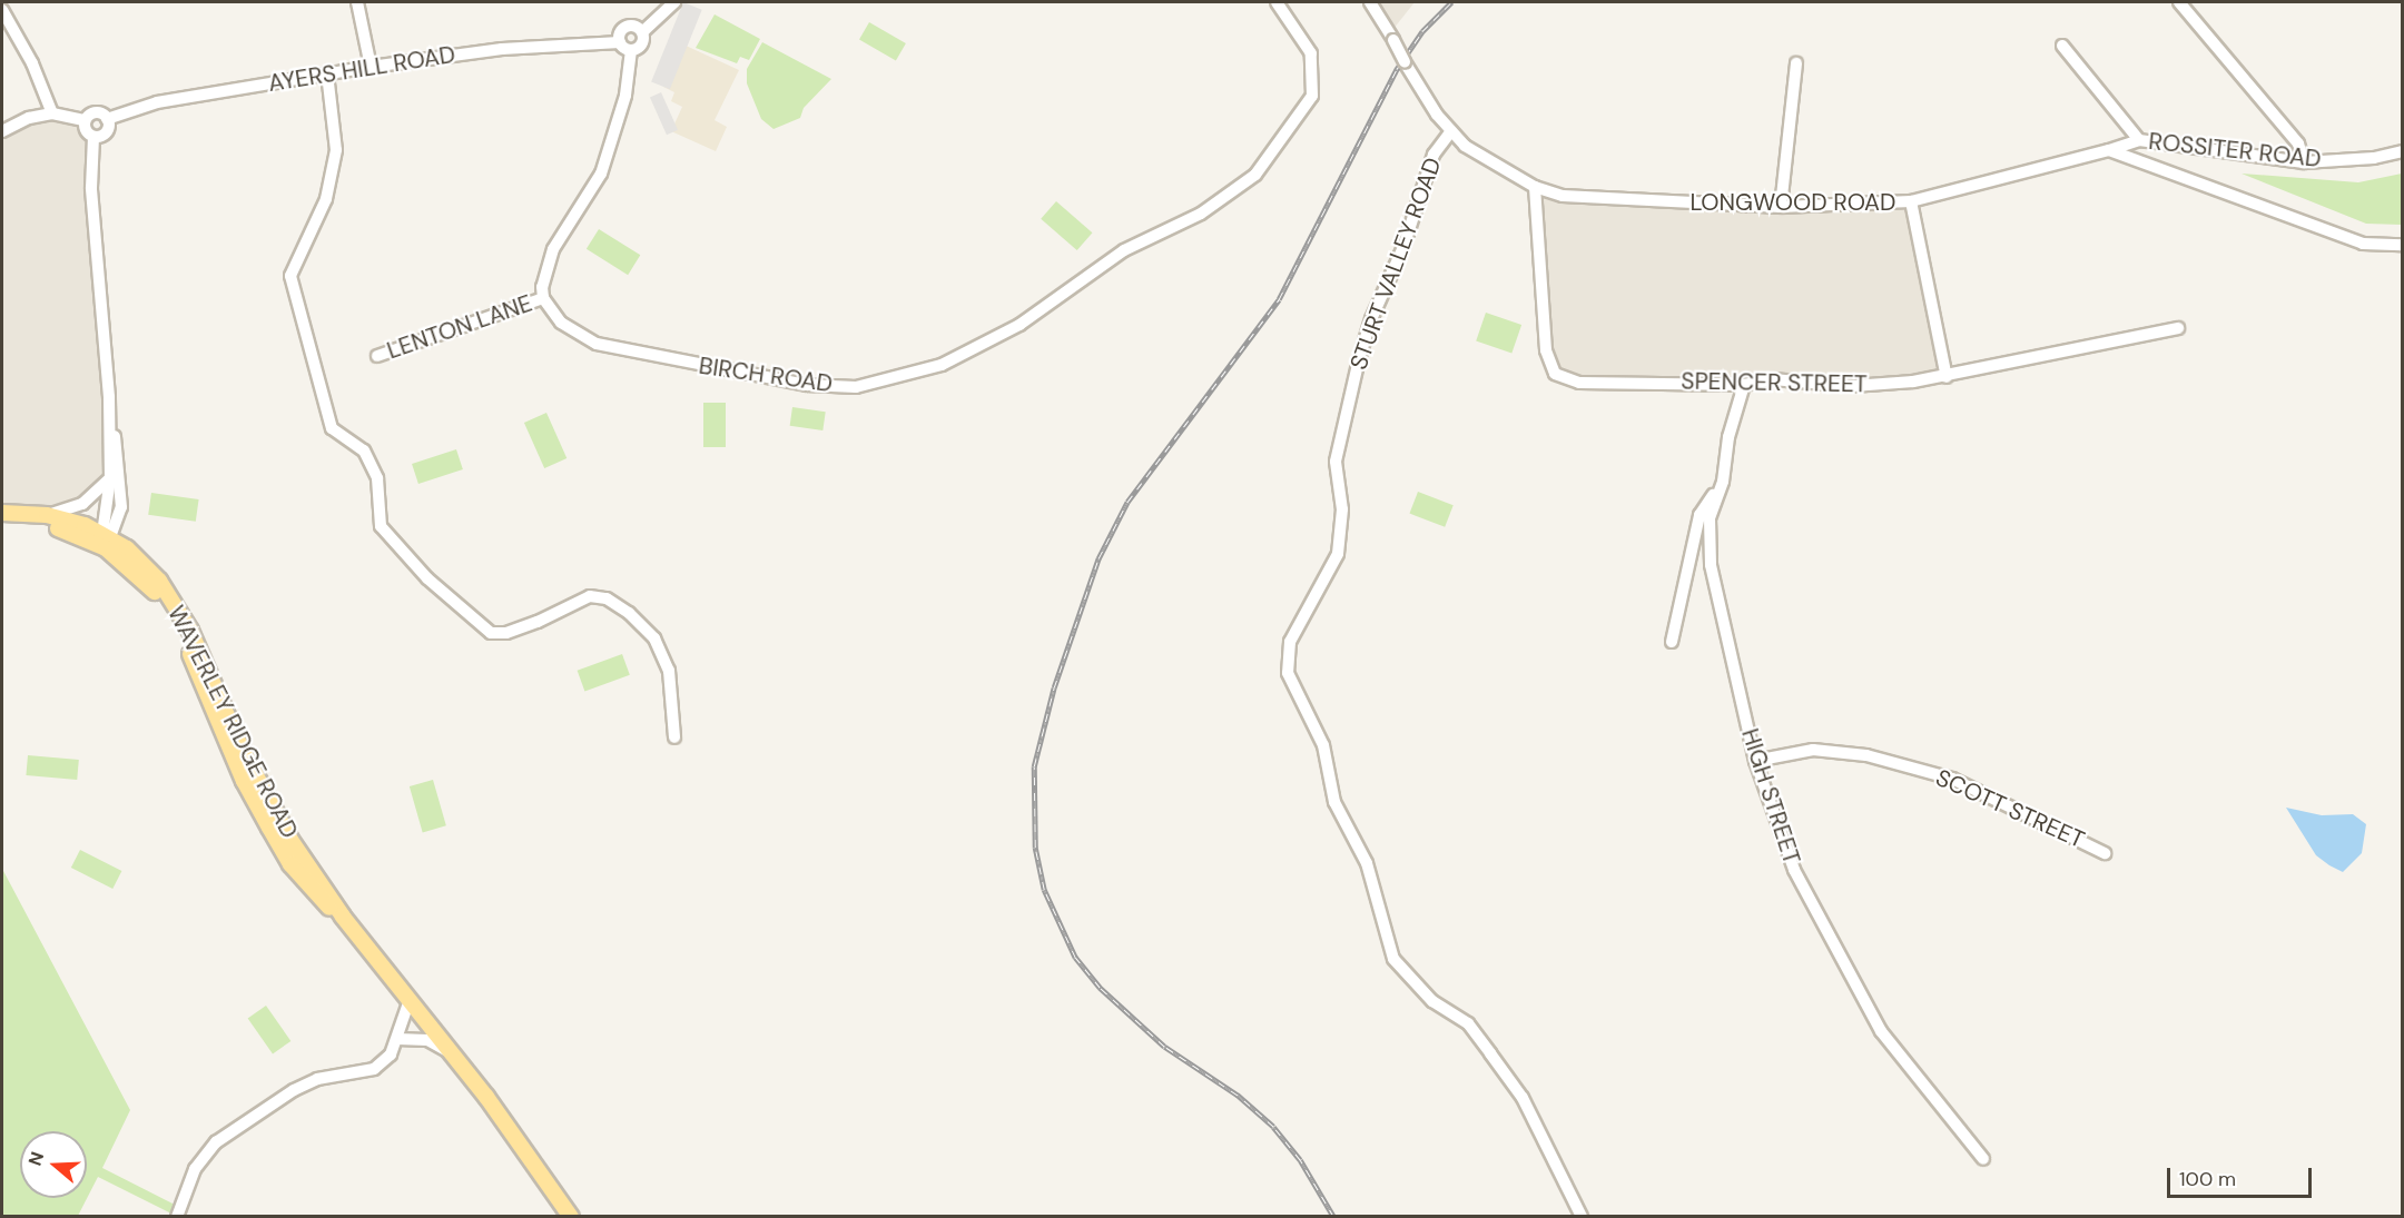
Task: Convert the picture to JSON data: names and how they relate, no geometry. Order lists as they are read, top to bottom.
{
  "streets": {
    "main road": ["WAVERLEY RIDGE ROAD"],
    "street": [
      "AYERS HILL ROAD",
      "ROSSITER ROAD",
      "LONGWOOD ROAD",
      "STURT VALLEY ROAD",
      "LENTON LANE",
      "BIRCH ROAD",
      "SPENCER STREET",
      "HIGH STREET",
      "SCOTT STREET"
    ]
  },
  "crossings": [
    ["ROSSITER ROAD", "LONGWOOD ROAD"],
    ["LONGWOOD ROAD", "STURT VALLEY ROAD"],
    ["LONGWOOD ROAD", "SPENCER STREET"],
    ["LENTON LANE", "BIRCH ROAD"],
    ["SPENCER STREET", "HIGH STREET"],
    ["HIGH STREET", "SCOTT STREET"]
  ],
  "scale_bar": "100 m",
  "north": "left"
}
